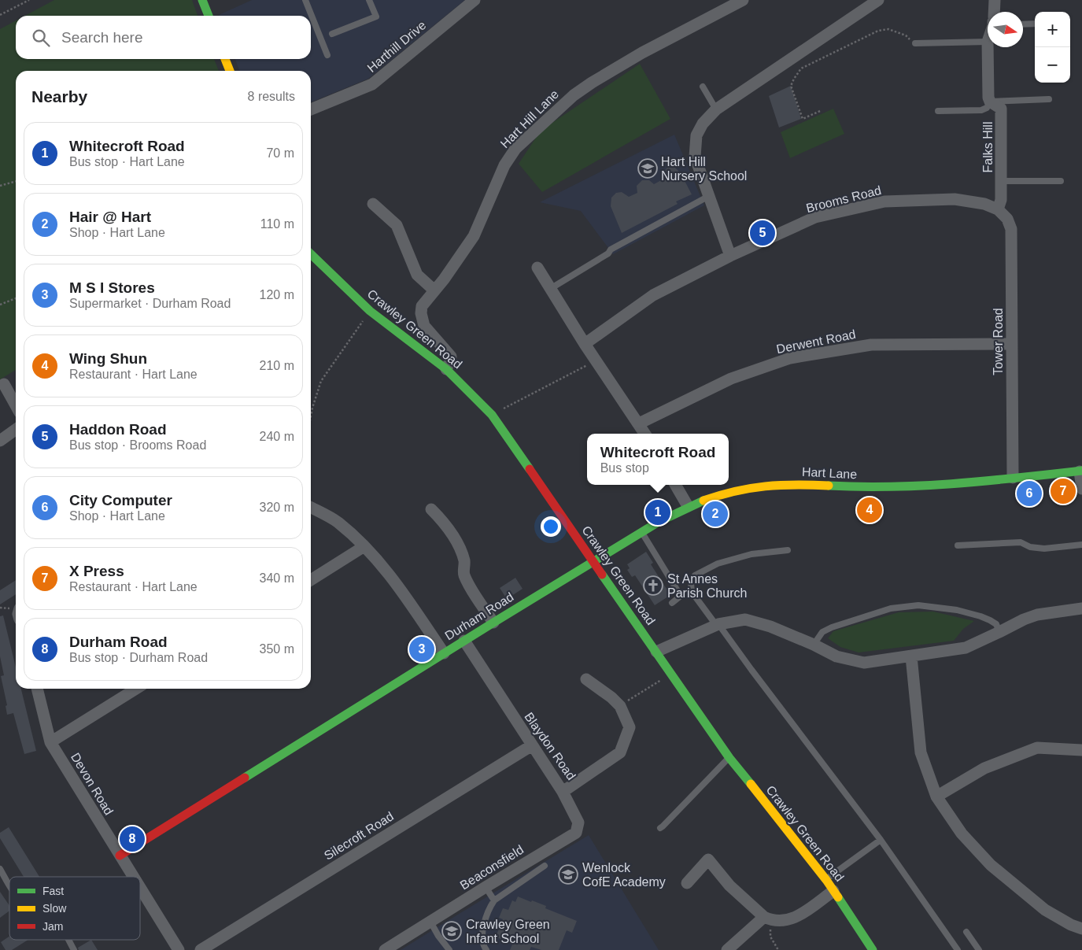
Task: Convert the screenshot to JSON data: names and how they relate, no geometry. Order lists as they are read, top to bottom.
{
  "streets": {
    "street": [
      "Harthill Drive",
      "Hart Hill Lane",
      "Falks Hill",
      "Brooms Road",
      "Crawley Green Road",
      "Derwent Road",
      "Tower Road",
      "Hart Lane",
      "Durham Road",
      "Blaydon Road",
      "Devon Road",
      "Silecroft Road",
      "Beaconsfield"
    ]
  },
  "crossings": [
    ["Hart Hill Lane", "Crawley Green Road"],
    ["Falks Hill", "Brooms Road"],
    ["Falks Hill", "Tower Road"],
    ["Brooms Road", "Tower Road"],
    ["Crawley Green Road", "Hart Lane"],
    ["Crawley Green Road", "Durham Road"],
    ["Derwent Road", "Tower Road"],
    ["Tower Road", "Hart Lane"],
    ["Hart Lane", "Durham Road"],
    ["Durham Road", "Blaydon Road"],
    ["Durham Road", "Devon Road"],
    ["Blaydon Road", "Silecroft Road"],
    ["Blaydon Road", "Beaconsfield"]
  ],
  "places": {
    "school or university": ["Hart Hill Nursery School", "Wenlock CofE Academy", "Crawley Green Infant School"],
    "church": ["St Annes Parish Church"]
  },
  "legend": ["Fast", "Slow", "Jam"],
  "north": "right",
  "page": {
    "map_buttons": ["+", "−"],
    "search": "Search here",
    "heading": ["Nearby", "8 results"],
    "list": [
      {
        "mark": "1",
        "name": "Whitecroft Road",
        "note": "Bus stop · Hart Lane",
        "value": "70 m"
      },
      {
        "mark": "2",
        "name": "Hair @ Hart",
        "note": "Shop · Hart Lane",
        "value": "110 m"
      },
      {
        "mark": "3",
        "name": "M S I Stores",
        "note": "Supermarket · Durham Road",
        "value": "120 m"
      },
      {
        "mark": "4",
        "name": "Wing Shun",
        "note": "Restaurant · Hart Lane",
        "value": "210 m"
      },
      {
        "mark": "5",
        "name": "Haddon Road",
        "note": "Bus stop · Brooms Road",
        "value": "240 m"
      },
      {
        "mark": "6",
        "name": "City Computer",
        "note": "Shop · Hart Lane",
        "value": "320 m"
      },
      {
        "mark": "7",
        "name": "X Press",
        "note": "Restaurant · Hart Lane",
        "value": "340 m"
      },
      {
        "mark": "8",
        "name": "Durham Road",
        "note": "Bus stop · Durham Road",
        "value": "350 m"
      }
    ],
    "pins": [
      "5",
      "7",
      "6",
      "4",
      "1",
      "2",
      "3",
      "8"
    ],
    "popup": ["Whitecroft Road", "Bus stop"]
  }
}
